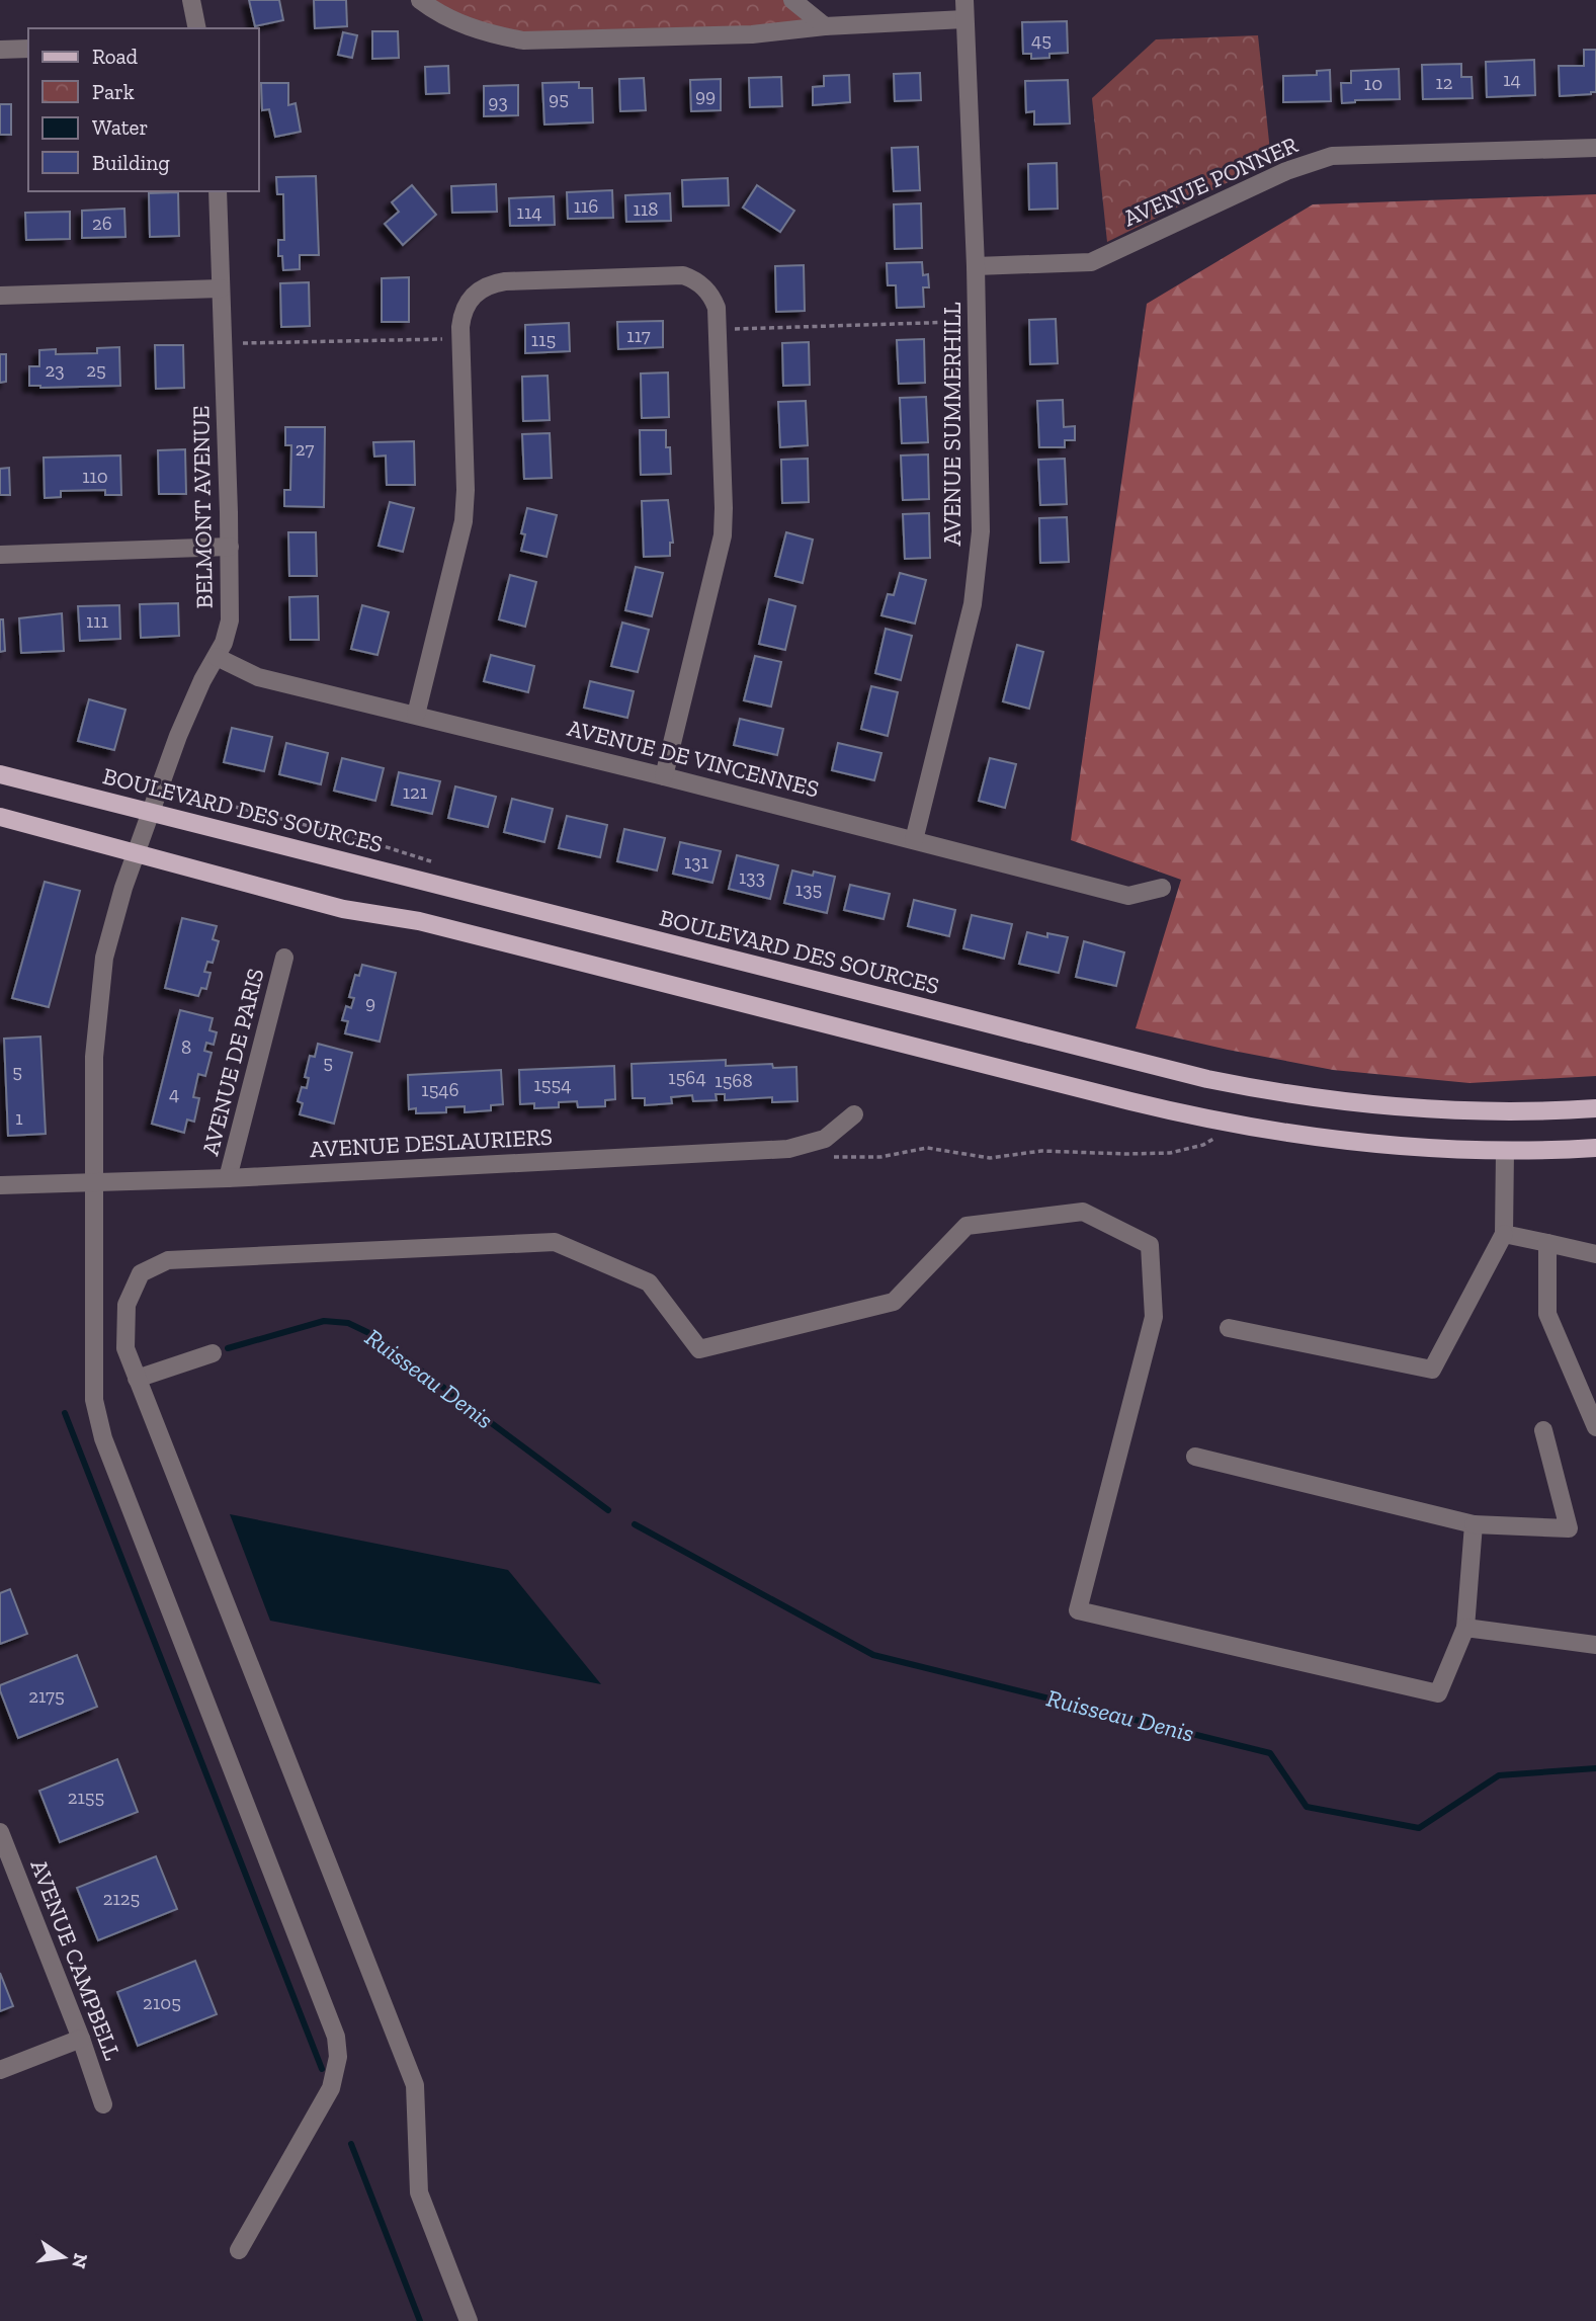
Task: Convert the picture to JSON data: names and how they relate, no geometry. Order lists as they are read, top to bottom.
{
  "streets": {
    "main road": ["BOULEVARD DES SOURCES"],
    "street": [
      "AVENUE PONNER",
      "AVENUE SUMMERHILL",
      "BELMONT AVENUE",
      "AVENUE DE VINCENNES",
      "AVENUE DE PARIS",
      "AVENUE DESLAURIERS",
      "AVENUE CAMPBELL"
    ]
  },
  "crossings": [
    ["AVENUE PONNER", "AVENUE SUMMERHILL"],
    ["AVENUE SUMMERHILL", "AVENUE DE VINCENNES"],
    ["BELMONT AVENUE", "AVENUE DE VINCENNES"],
    ["BELMONT AVENUE", "BOULEVARD DES SOURCES"],
    ["BELMONT AVENUE", "AVENUE DESLAURIERS"],
    ["AVENUE DE PARIS", "AVENUE DESLAURIERS"]
  ],
  "water": ["Ruisseau Denis"],
  "house_numbers": [
    "45",
    "14",
    "12",
    "10",
    "99",
    "95",
    "93",
    "116",
    "118",
    "114",
    "26",
    "117",
    "115",
    "23",
    "25",
    "27",
    "110",
    "111",
    "121",
    "131",
    "133",
    "135",
    "9",
    "8",
    "5",
    "5",
    "1564",
    "1568",
    "1554",
    "1546",
    "4",
    "1",
    "2175",
    "2155",
    "2125",
    "2105"
  ],
  "legend": [
    "Road",
    "Park",
    "Water",
    "Building"
  ],
  "north": "right"
}
